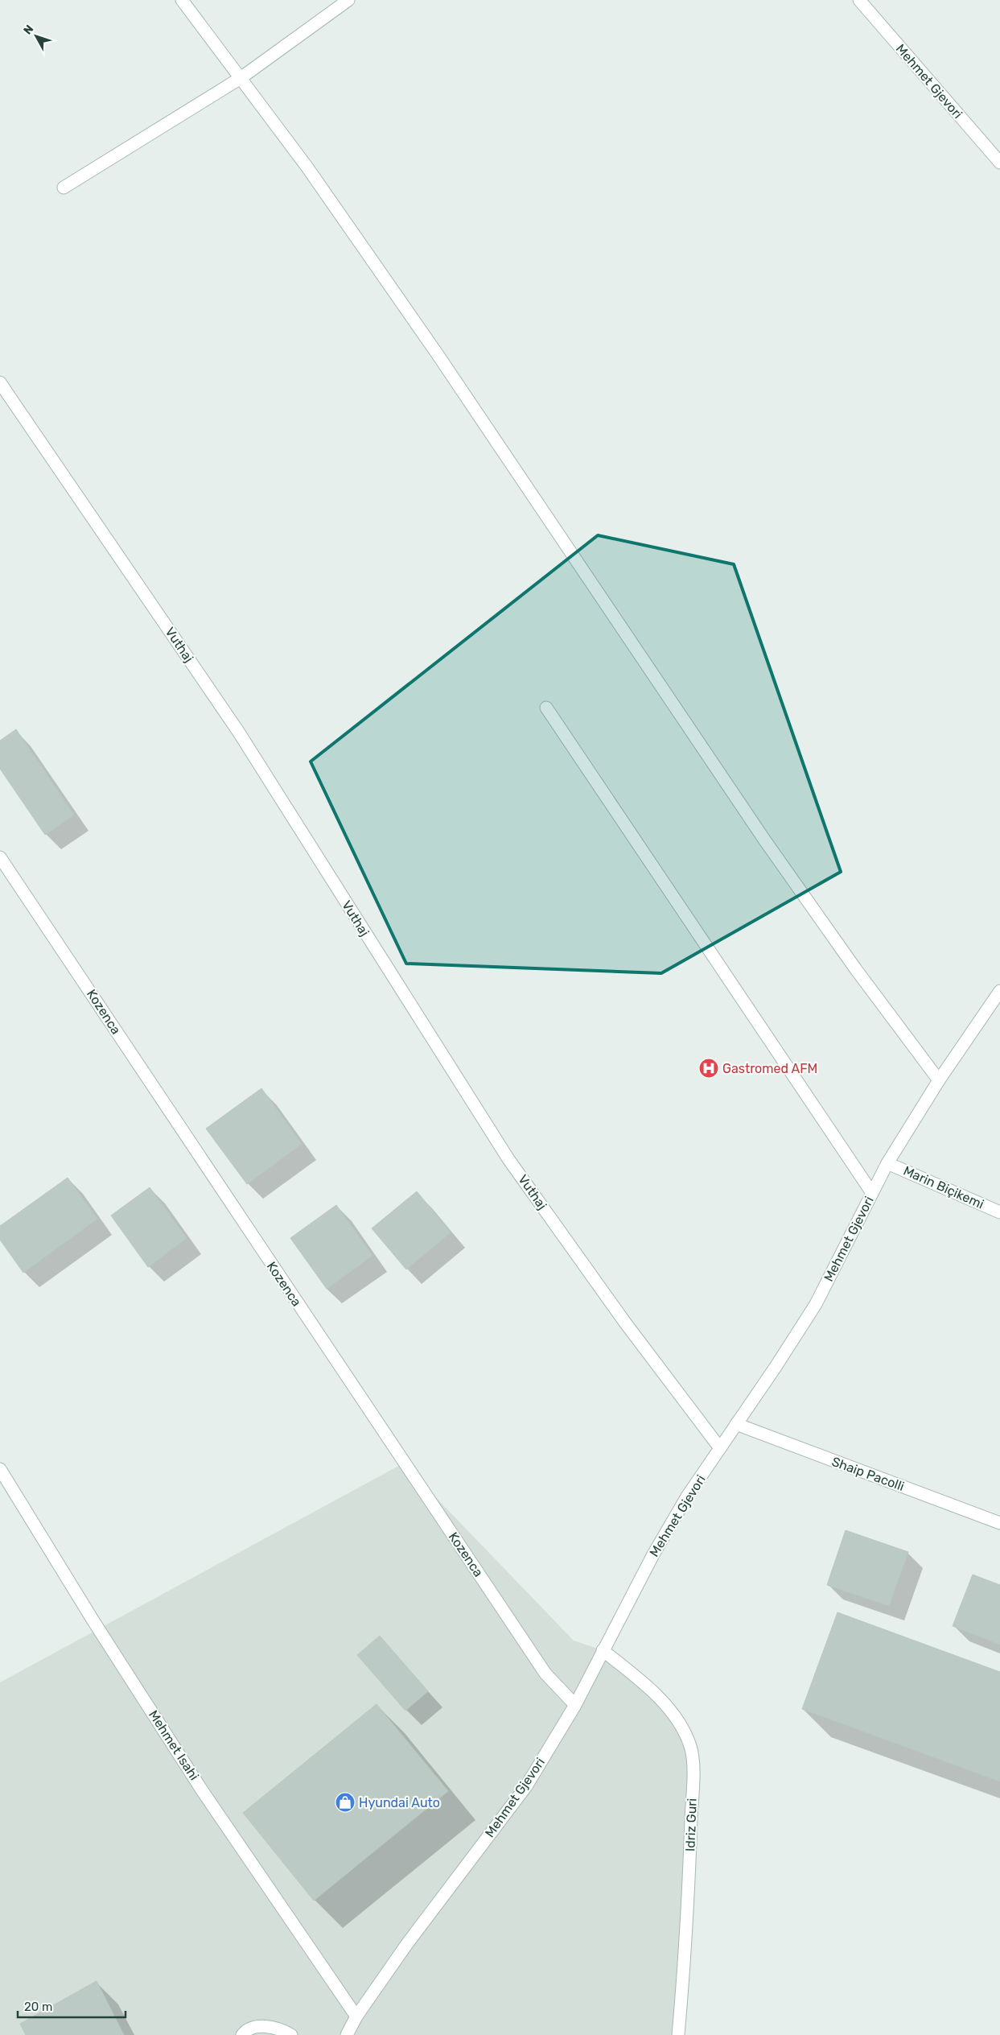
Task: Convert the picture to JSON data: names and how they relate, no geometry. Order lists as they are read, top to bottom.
{
  "streets": {
    "street": [
      "Mehmet Gjevori",
      "Vuthaj",
      "Kozenca",
      "Marin Biçikemi",
      "Shaip Pacolli",
      "Mehmet Isahi",
      "Idriz Guri"
    ]
  },
  "crossings": [
    ["Mehmet Gjevori", "Vuthaj"],
    ["Mehmet Gjevori", "Kozenca"],
    ["Mehmet Gjevori", "Marin Biçikemi"],
    ["Mehmet Gjevori", "Shaip Pacolli"],
    ["Mehmet Gjevori", "Mehmet Isahi"],
    ["Mehmet Gjevori", "Idriz Guri"]
  ],
  "places": {
    "hospital": ["Gastromed AFM"],
    "shop": ["Hyundai Auto"]
  },
  "scale_bar": "20 m",
  "north": "top left"
}
